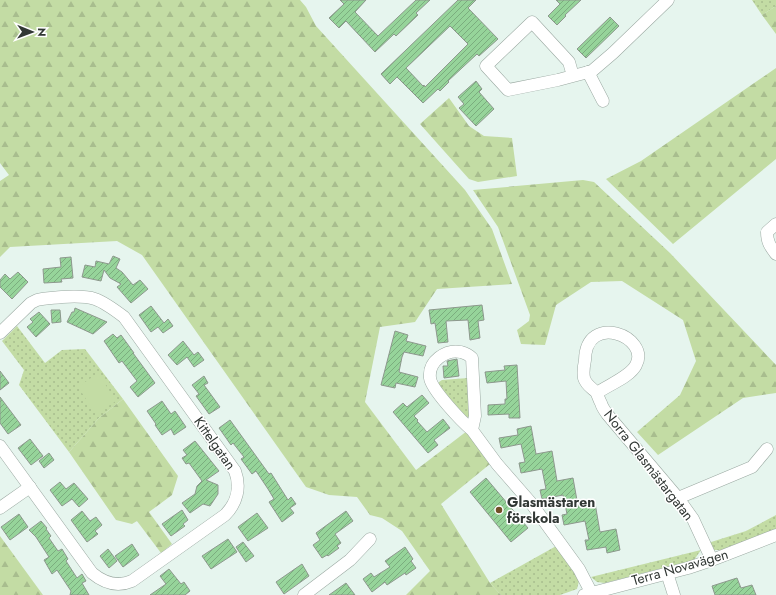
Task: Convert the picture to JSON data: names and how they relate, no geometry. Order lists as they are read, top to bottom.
{
  "streets": {
    "street": ["Kittelgatan", "Norra Glasmästargatan", "Terra Novavägen"]
  },
  "crossings": [
    ["Norra Glasmästargatan", "Terra Novavägen"]
  ],
  "places": ["Glasmästaren förskola"],
  "north": "right"
}
